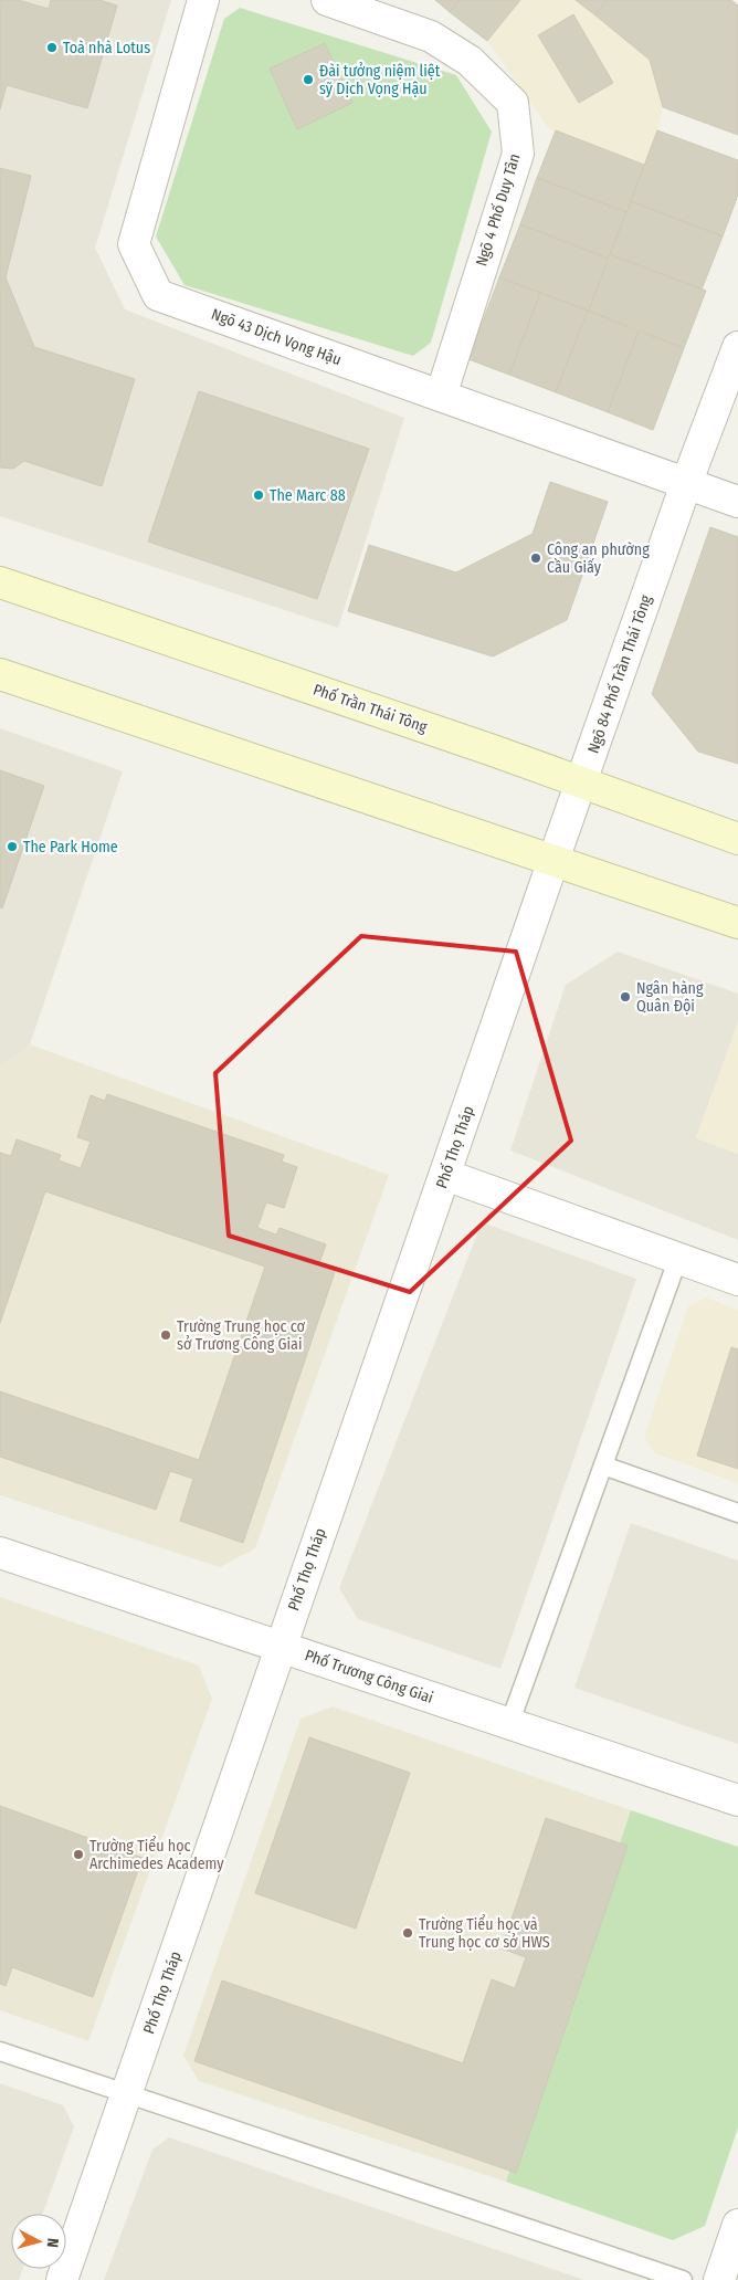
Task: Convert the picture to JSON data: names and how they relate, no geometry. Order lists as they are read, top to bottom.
{
  "streets": {
    "main road": ["Phố Trần Thái Tông"],
    "street": [
      "Ngõ 4 Phố Duy Tân",
      "Ngõ 43 Dịch Vọng Hậu",
      "Ngõ 84 Phố Trần Thái Tông",
      "Phố Thọ Tháp",
      "Phố Trương Công Giai"
    ]
  },
  "crossings": [
    ["Ngõ 4 Phố Duy Tân", "Ngõ 43 Dịch Vọng Hậu"],
    ["Ngõ 43 Dịch Vọng Hậu", "Ngõ 84 Phố Trần Thái Tông"],
    ["Ngõ 84 Phố Trần Thái Tông", "Phố Trần Thái Tông"],
    ["Ngõ 84 Phố Trần Thái Tông", "Phố Thọ Tháp"],
    ["Phố Thọ Tháp", "Phố Trương Công Giai"]
  ],
  "places": [
    "Toà nhà Lotus",
    "Đài tưởng niệm liệt sỹ Dịch Vọng Hậu",
    "The Marc 88",
    "Công an phường Cầu Giấy",
    "The Park Home",
    "Ngân hàng Quân Đội",
    "Trường Trung học cơ sở Trương Công Giai",
    "Trường Tiểu học Archimedes Academy",
    "Trường Tiểu học và Trung học cơ sở HWS"
  ],
  "north": "right"
}
